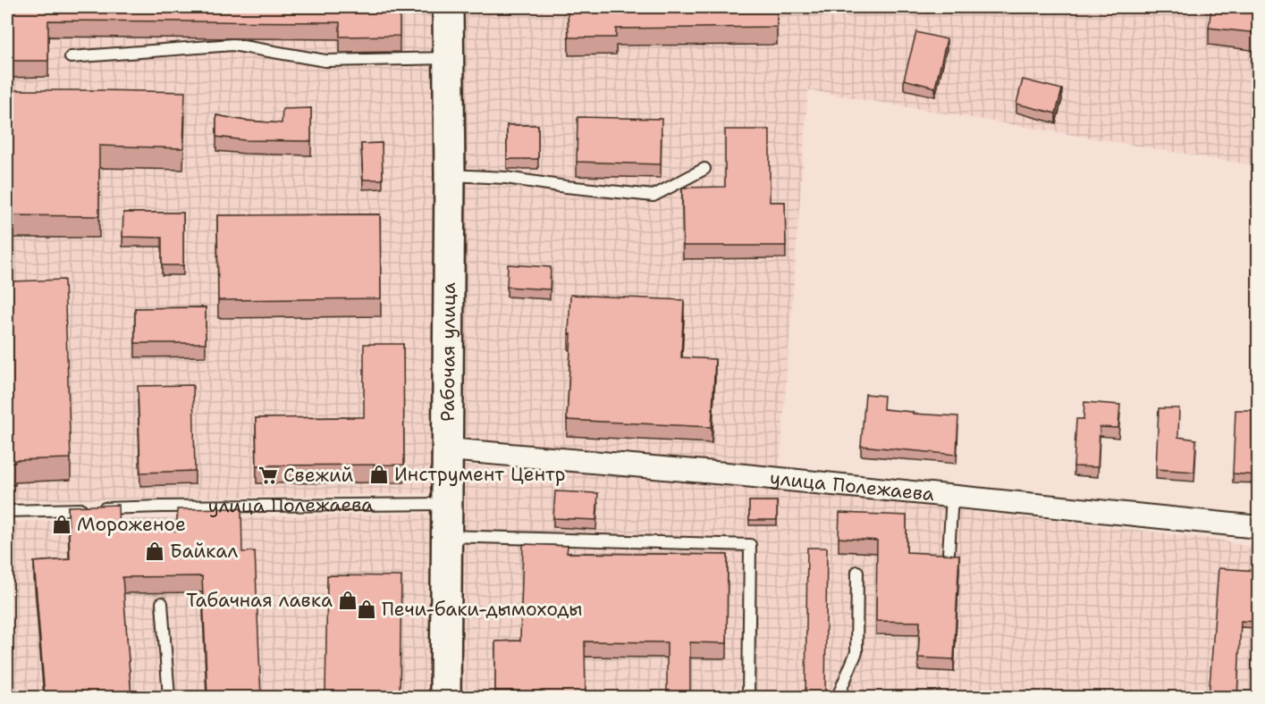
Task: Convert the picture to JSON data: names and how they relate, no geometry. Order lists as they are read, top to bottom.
{
  "streets": {
    "street": ["Рабочая улица", "улица Полежаева"]
  },
  "crossings": [
    ["Рабочая улица", "улица Полежаева"]
  ],
  "places": {
    "shop": [
      "Инструмент Центр",
      "Мороженое",
      "Байкал",
      "Табачная лавка",
      "Печи-баки-дымоходы"
    ],
    "supermarket": ["Свежий"]
  }
}
